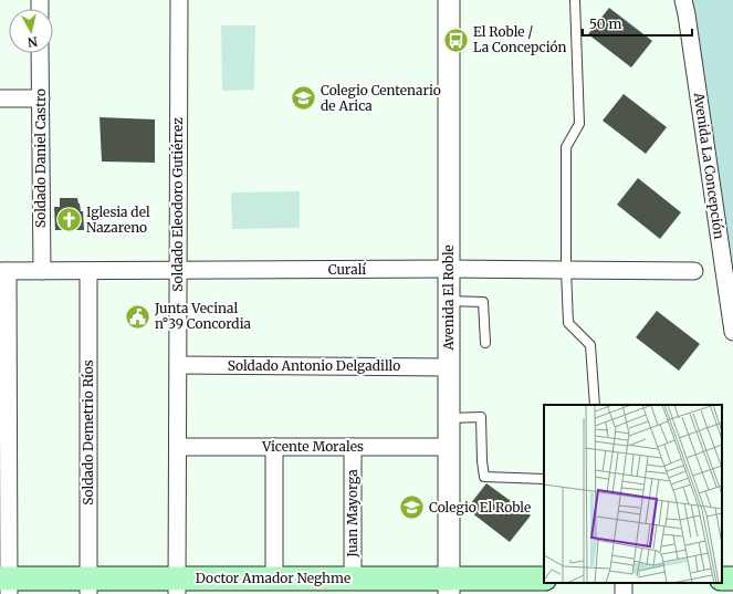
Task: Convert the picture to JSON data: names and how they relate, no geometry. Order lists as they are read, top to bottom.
{
  "streets": {
    "main road": ["Doctor Amador Neghme"],
    "street": [
      "Soldado Daniel Castro",
      "Avenida La Concepción",
      "Soldado Eleodoro Gutiérrez",
      "Curalí",
      "Avenida El Roble",
      "Soldado Antonio Delgadillo",
      "Soldado Demetrio Ríos",
      "Vicente Morales",
      "Juan Mayorga"
    ]
  },
  "crossings": [
    ["Soldado Daniel Castro", "Curalí"],
    ["Soldado Eleodoro Gutiérrez", "Curalí"],
    ["Soldado Eleodoro Gutiérrez", "Soldado Antonio Delgadillo"],
    ["Soldado Eleodoro Gutiérrez", "Vicente Morales"],
    ["Soldado Eleodoro Gutiérrez", "Doctor Amador Neghme"],
    ["Curalí", "Avenida El Roble"],
    ["Curalí", "Soldado Demetrio Ríos"],
    ["Avenida El Roble", "Soldado Antonio Delgadillo"],
    ["Avenida El Roble", "Vicente Morales"],
    ["Avenida El Roble", "Doctor Amador Neghme"],
    ["Soldado Demetrio Ríos", "Doctor Amador Neghme"],
    ["Vicente Morales", "Juan Mayorga"],
    ["Juan Mayorga", "Doctor Amador Neghme"]
  ],
  "places": {
    "bus stop": ["El Roble / La Concepción"],
    "school or university": ["Colegio Centenario de Arica", "Colegio El Roble"],
    "church": ["Iglesia del Nazareno"],
    "public building": ["Junta Vecinal n°39 Concordia"]
  },
  "scale_bar": "50 m",
  "north": "bottom"
}
